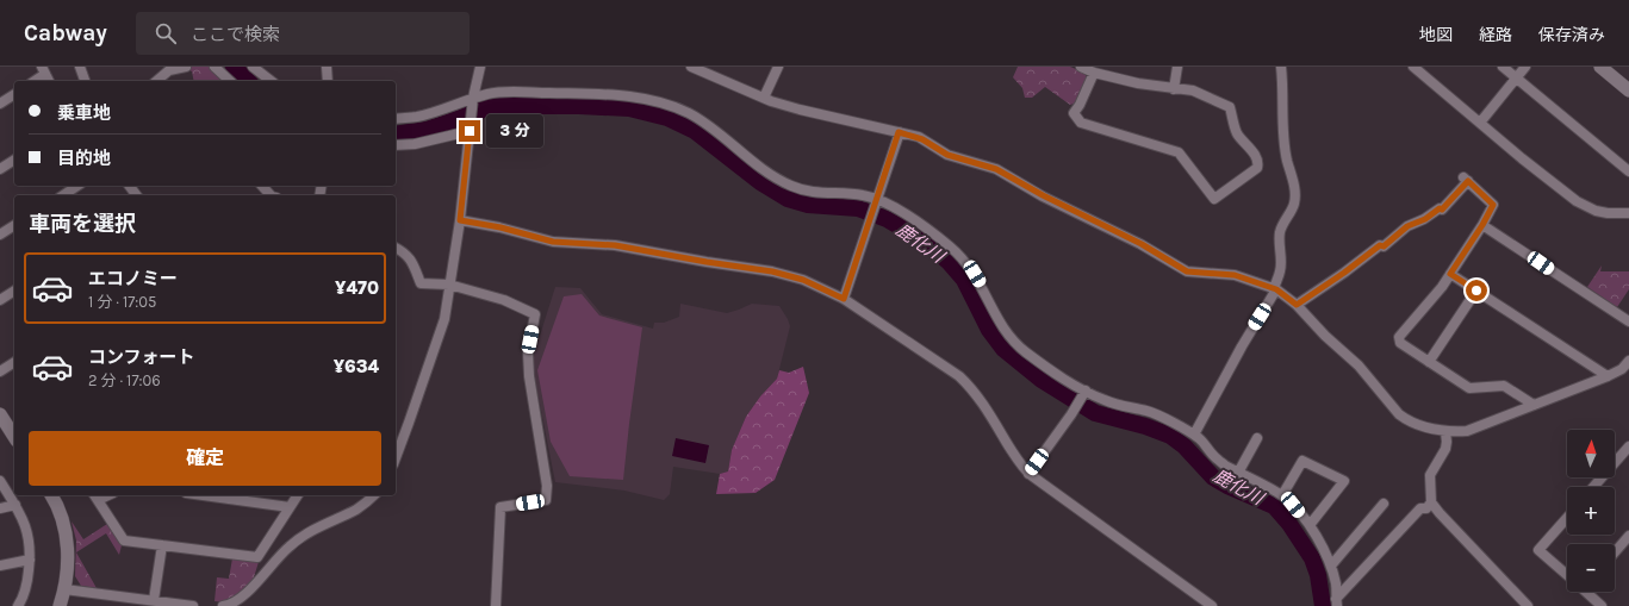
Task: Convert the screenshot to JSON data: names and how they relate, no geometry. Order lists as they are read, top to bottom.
{
  "water": ["鹿化川"],
  "north": "top",
  "page": {
    "header": "Cabway",
    "search": "ここで検索",
    "nav": ["地図", "経路", "保存済み"],
    "banner": ["乗車地", "目的地"],
    "bubble": "3 分",
    "heading": "車両を選択",
    "list": [
      {
        "name": "エコノミー",
        "note": "1 分 · 17:05",
        "value": "¥470"
      },
      {
        "name": "コンフォート",
        "note": "2 分 · 17:06",
        "value": "¥634"
      }
    ],
    "buttons": "確定",
    "map_buttons": ["+", "−"]
  }
}
